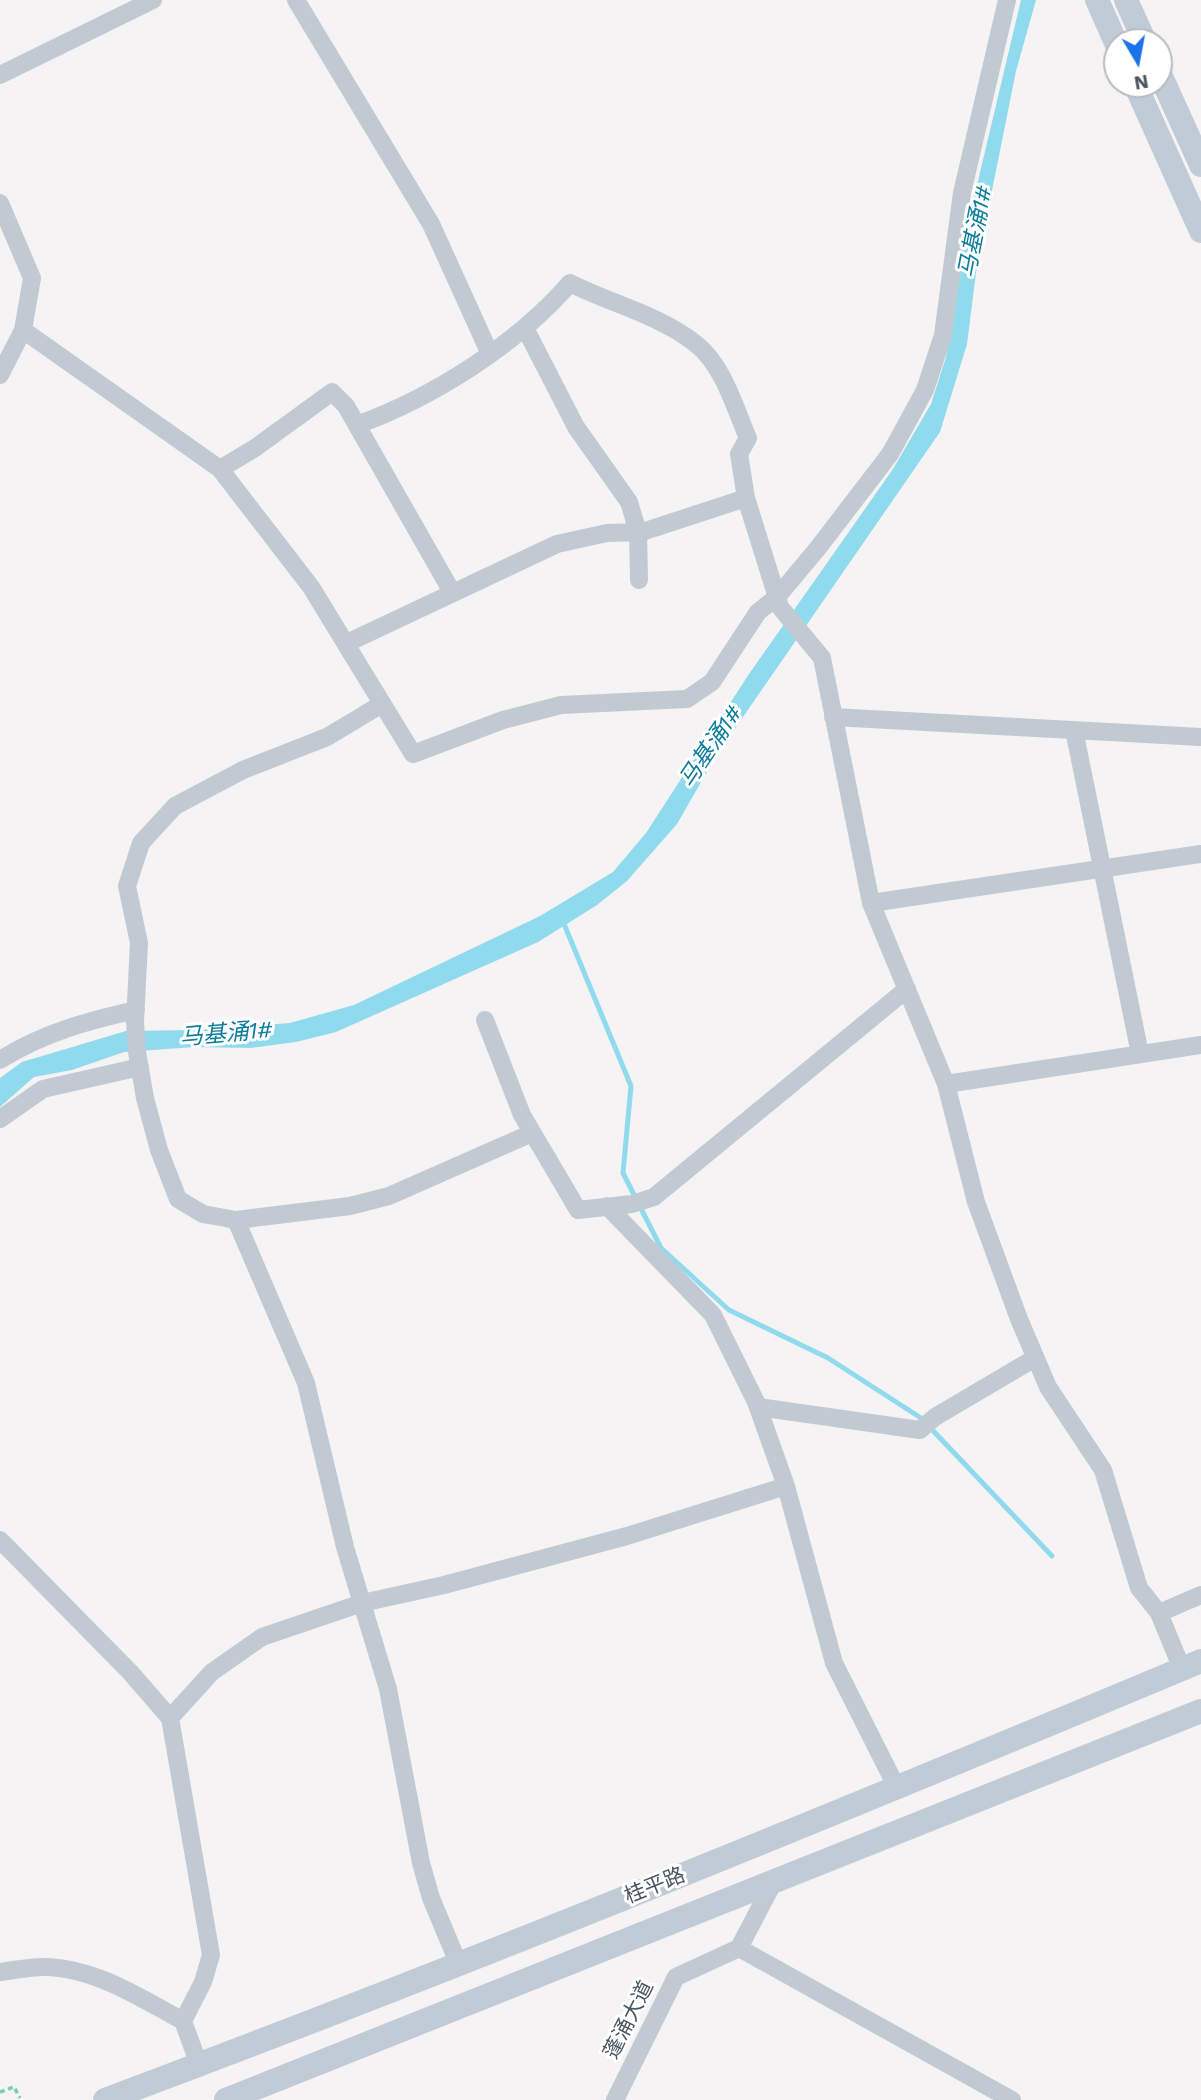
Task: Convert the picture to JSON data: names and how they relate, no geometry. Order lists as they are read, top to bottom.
{
  "streets": {
    "main road": ["桂平路"],
    "street": ["蓬涌大道"]
  },
  "water": ["马基涌1#"],
  "north": "bottom"
}
